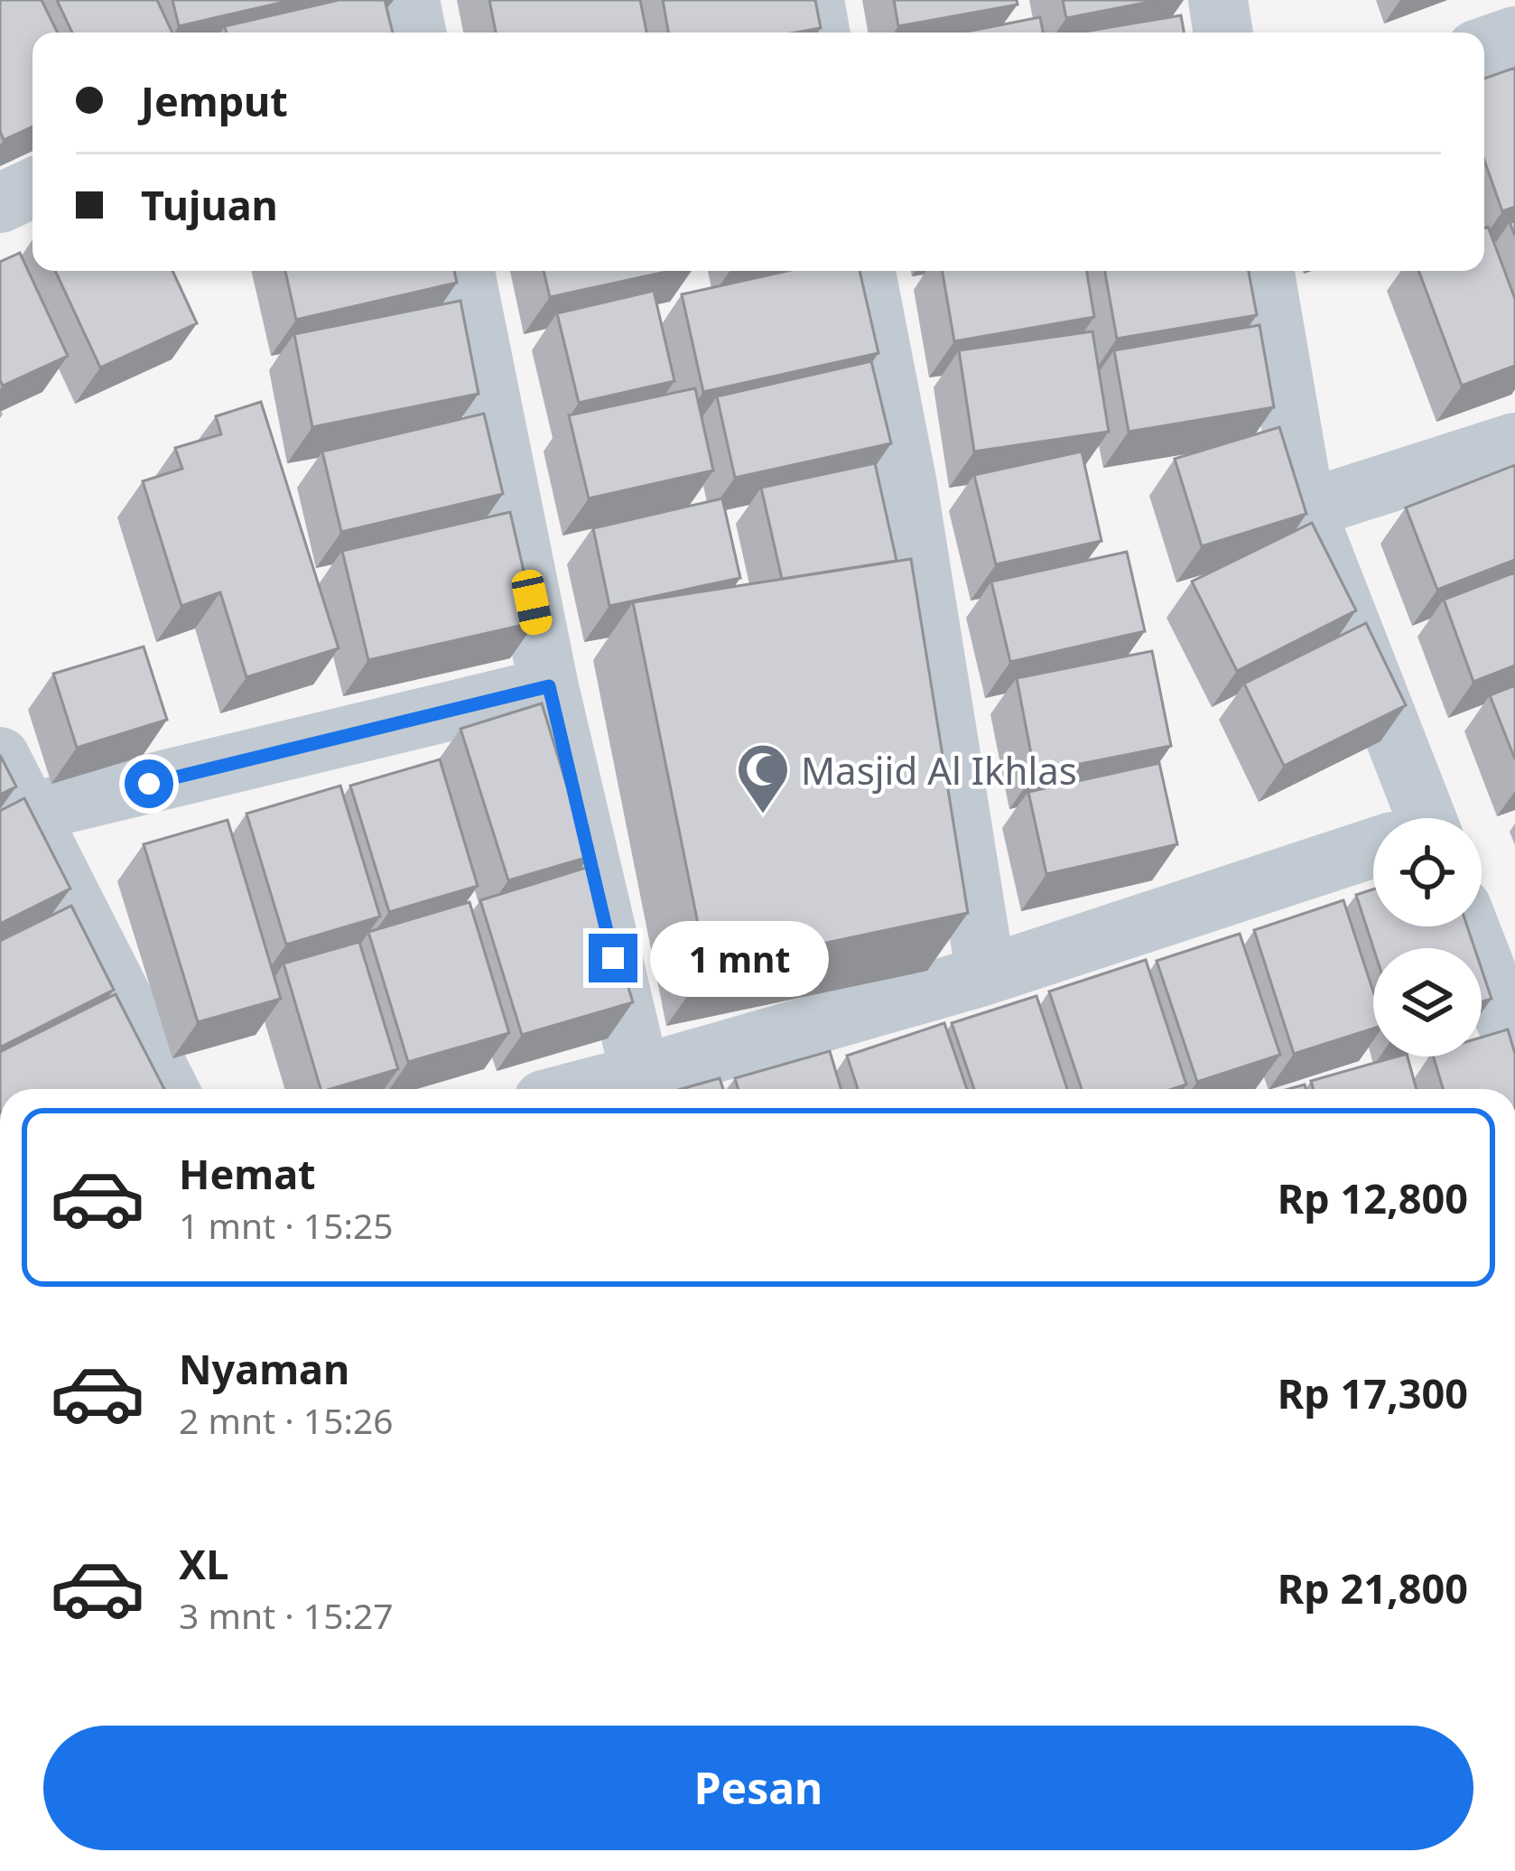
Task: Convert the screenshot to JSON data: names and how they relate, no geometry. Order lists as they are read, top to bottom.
{
  "places": {
    "mosque": ["Masjid Al Ikhlas"]
  },
  "page": {
    "banner": ["Jemput", "Tujuan"],
    "bubble": "1 mnt",
    "list": [
      {
        "name": "Hemat",
        "note": "1 mnt · 15:25",
        "value": "Rp 12,800"
      },
      {
        "name": "Nyaman",
        "note": "2 mnt · 15:26",
        "value": "Rp 17,300"
      },
      {
        "name": "XL",
        "note": "3 mnt · 15:27",
        "value": "Rp 21,800"
      }
    ],
    "buttons": "Pesan"
  }
}
